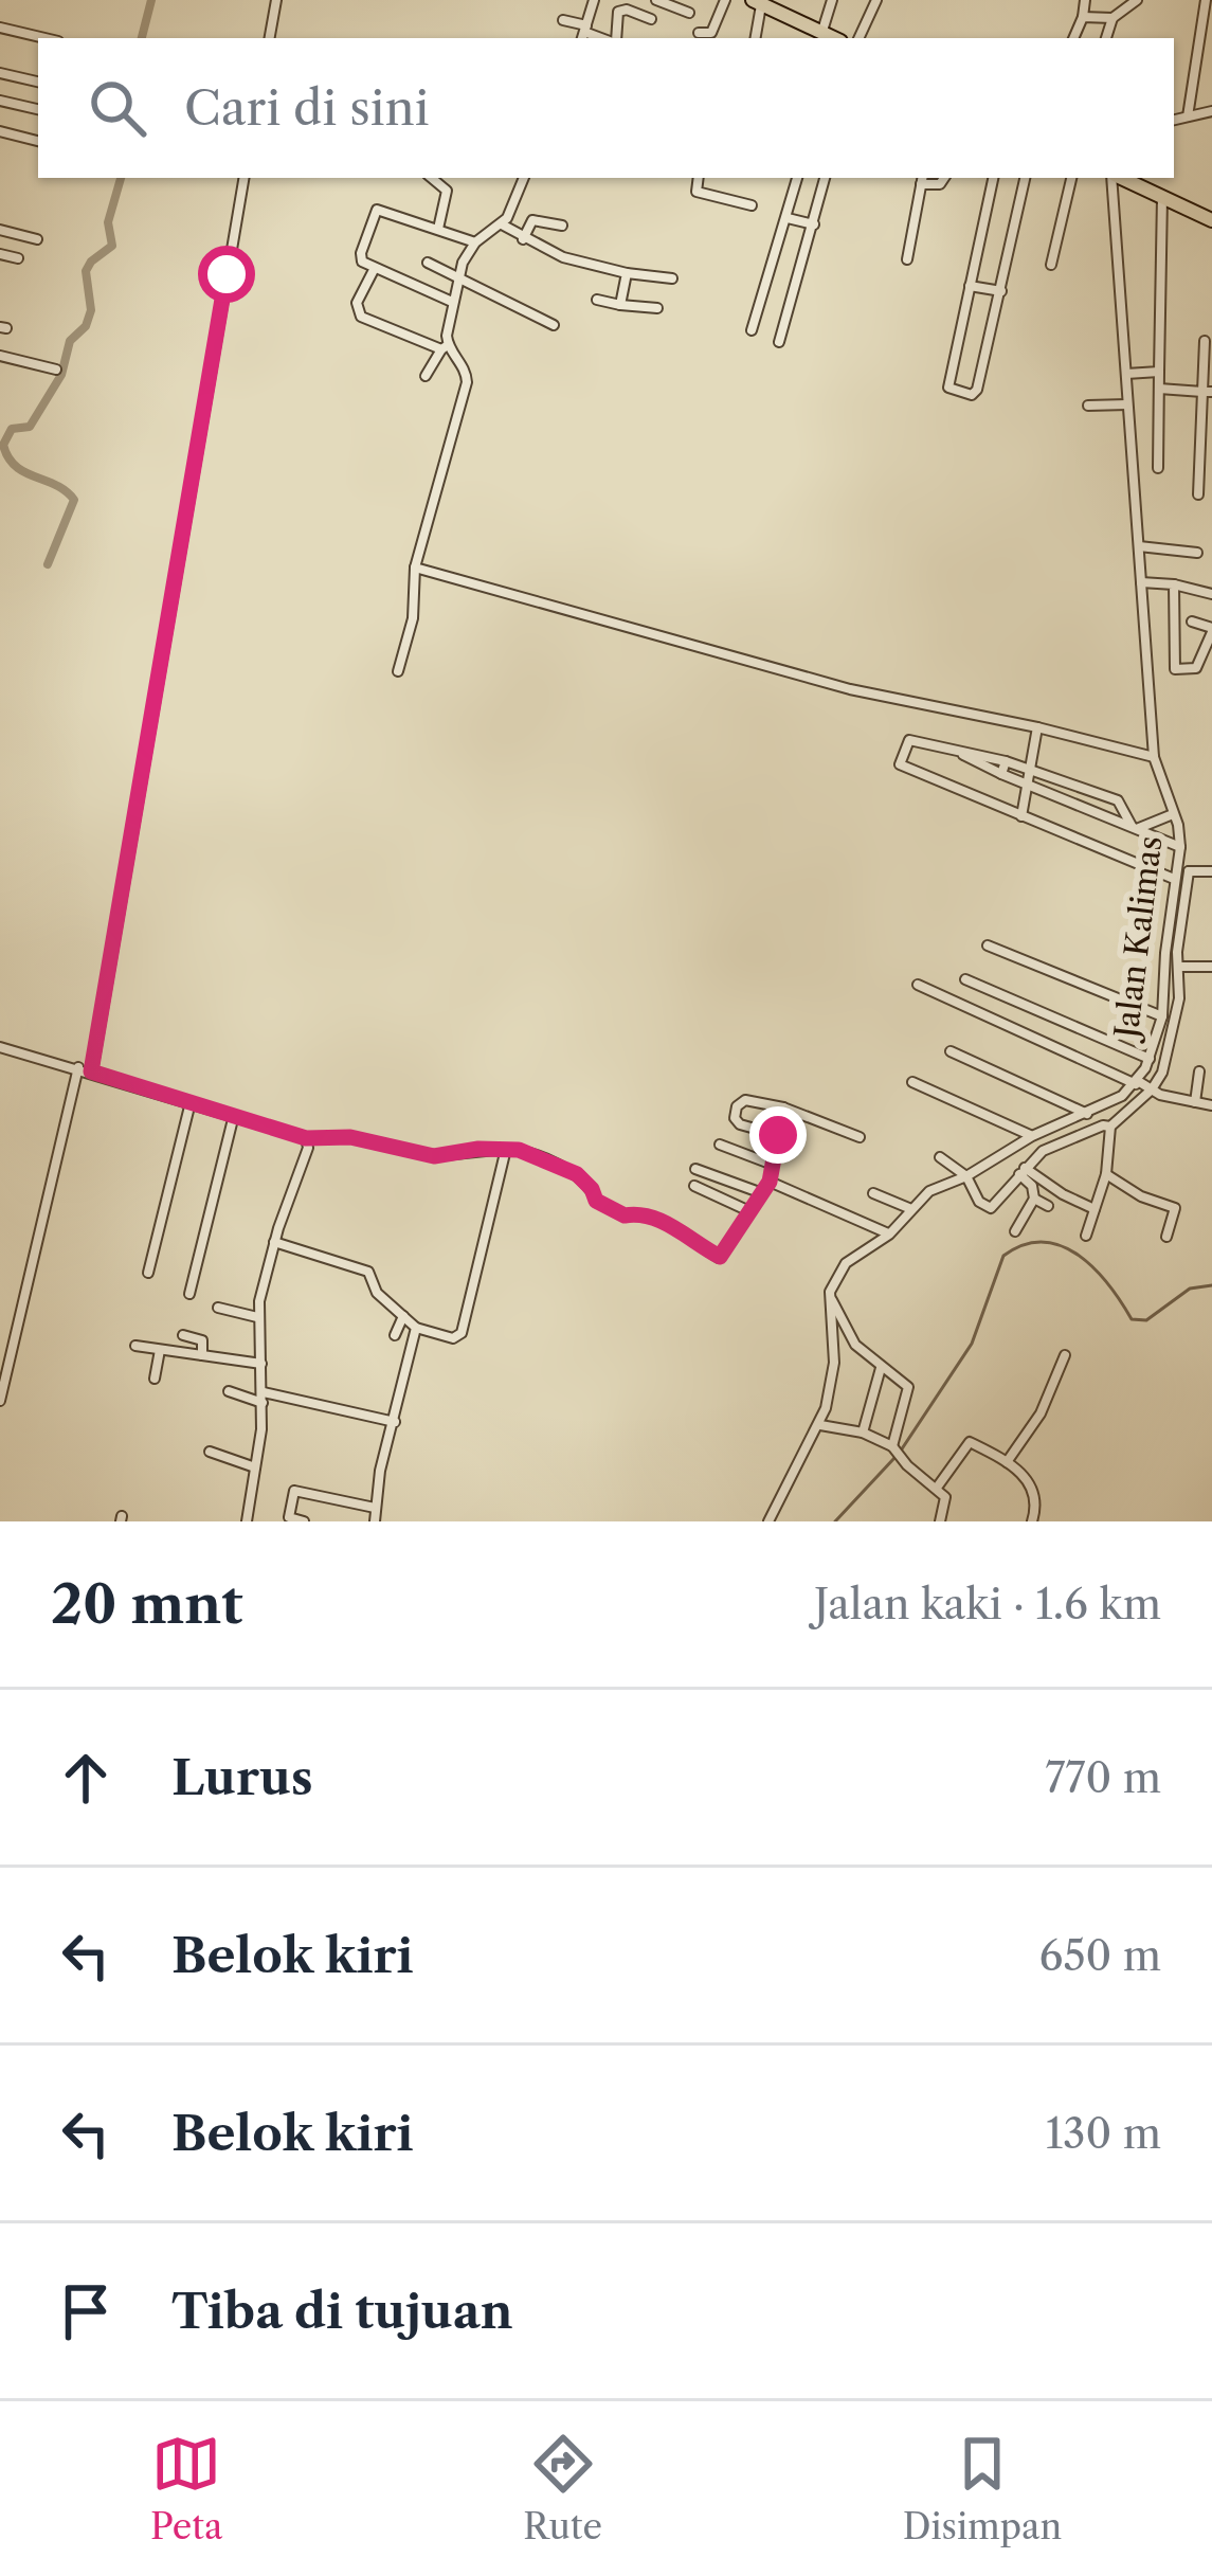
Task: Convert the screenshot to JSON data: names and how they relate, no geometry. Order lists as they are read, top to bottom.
{
  "streets": {
    "street": ["Jalan Kalimas"]
  },
  "page": {
    "search": "Cari di sini",
    "heading": ["20 mnt", "Jalan kaki · 1.6 km"],
    "list": [
      ["Lurus", "770 m"],
      ["Belok kiri", "650 m"],
      ["Belok kiri", "130 m"],
      "Tiba di tujuan"
    ],
    "nav": ["Peta", "Rute", "Disimpan"]
  }
}
